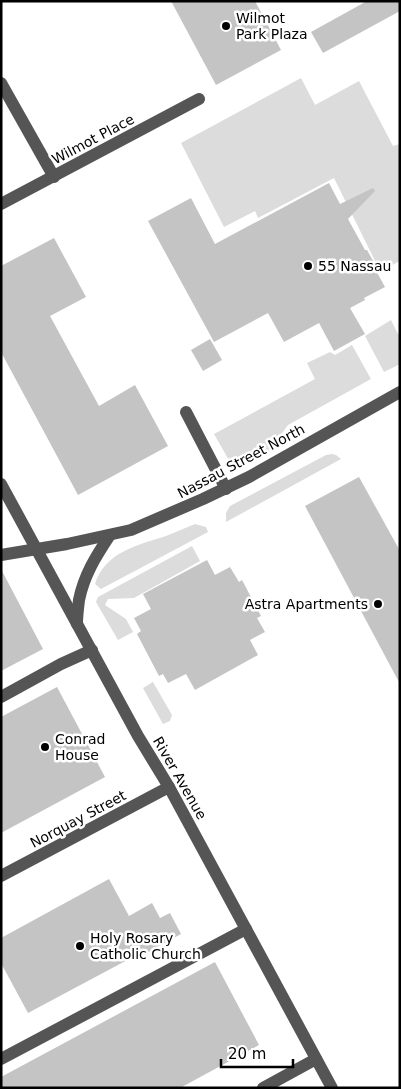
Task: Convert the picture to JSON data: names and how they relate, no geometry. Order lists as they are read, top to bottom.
{
  "streets": {
    "street": [
      "Wilmot Place",
      "Nassau Street North",
      "River Avenue",
      "Norquay Street"
    ]
  },
  "crossings": [
    ["Nassau Street North", "River Avenue"],
    ["River Avenue", "Norquay Street"]
  ],
  "places": [
    "Wilmot Park Plaza",
    "55 Nassau",
    "Astra Apartments",
    "Conrad House",
    "Holy Rosary Catholic Church"
  ],
  "scale_bar": "20 m"
}
